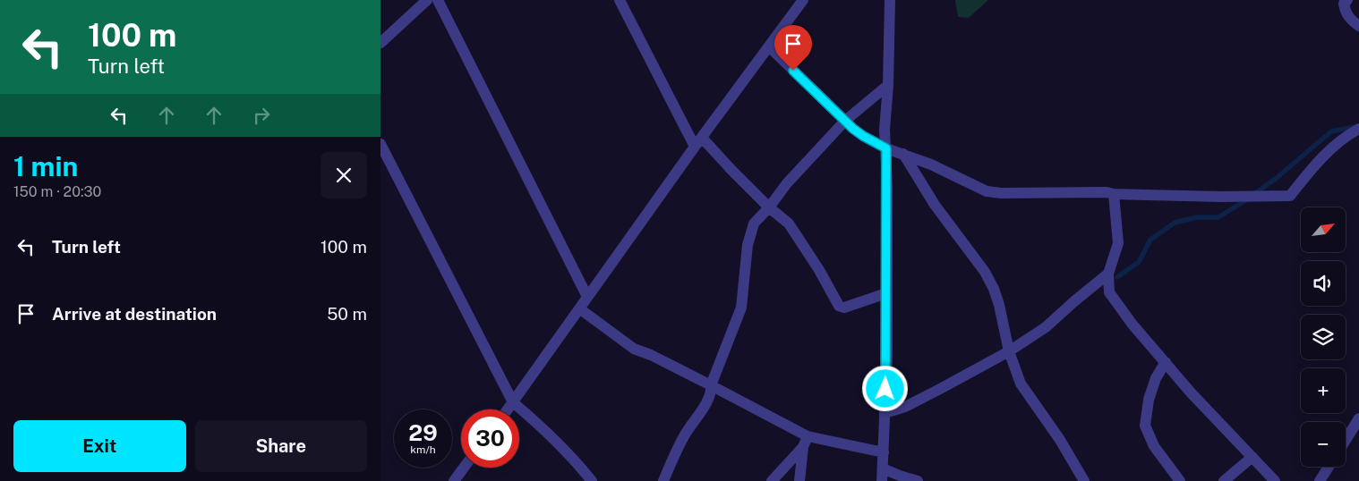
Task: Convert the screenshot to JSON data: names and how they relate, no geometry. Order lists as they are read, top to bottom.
{
  "north": "top right",
  "page": {
    "turn": ["100 m", "Turn left"],
    "heading": ["1 min", "150 m · 20:30"],
    "map_buttons": ["+", "−"],
    "list": [
      {
        "name": "Turn left",
        "value": "100 m"
      },
      {
        "name": "Arrive at destination",
        "value": "50 m"
      }
    ],
    "speed": "29 km/h",
    "limit": "30",
    "buttons": ["Exit", "Share"]
  }
}
